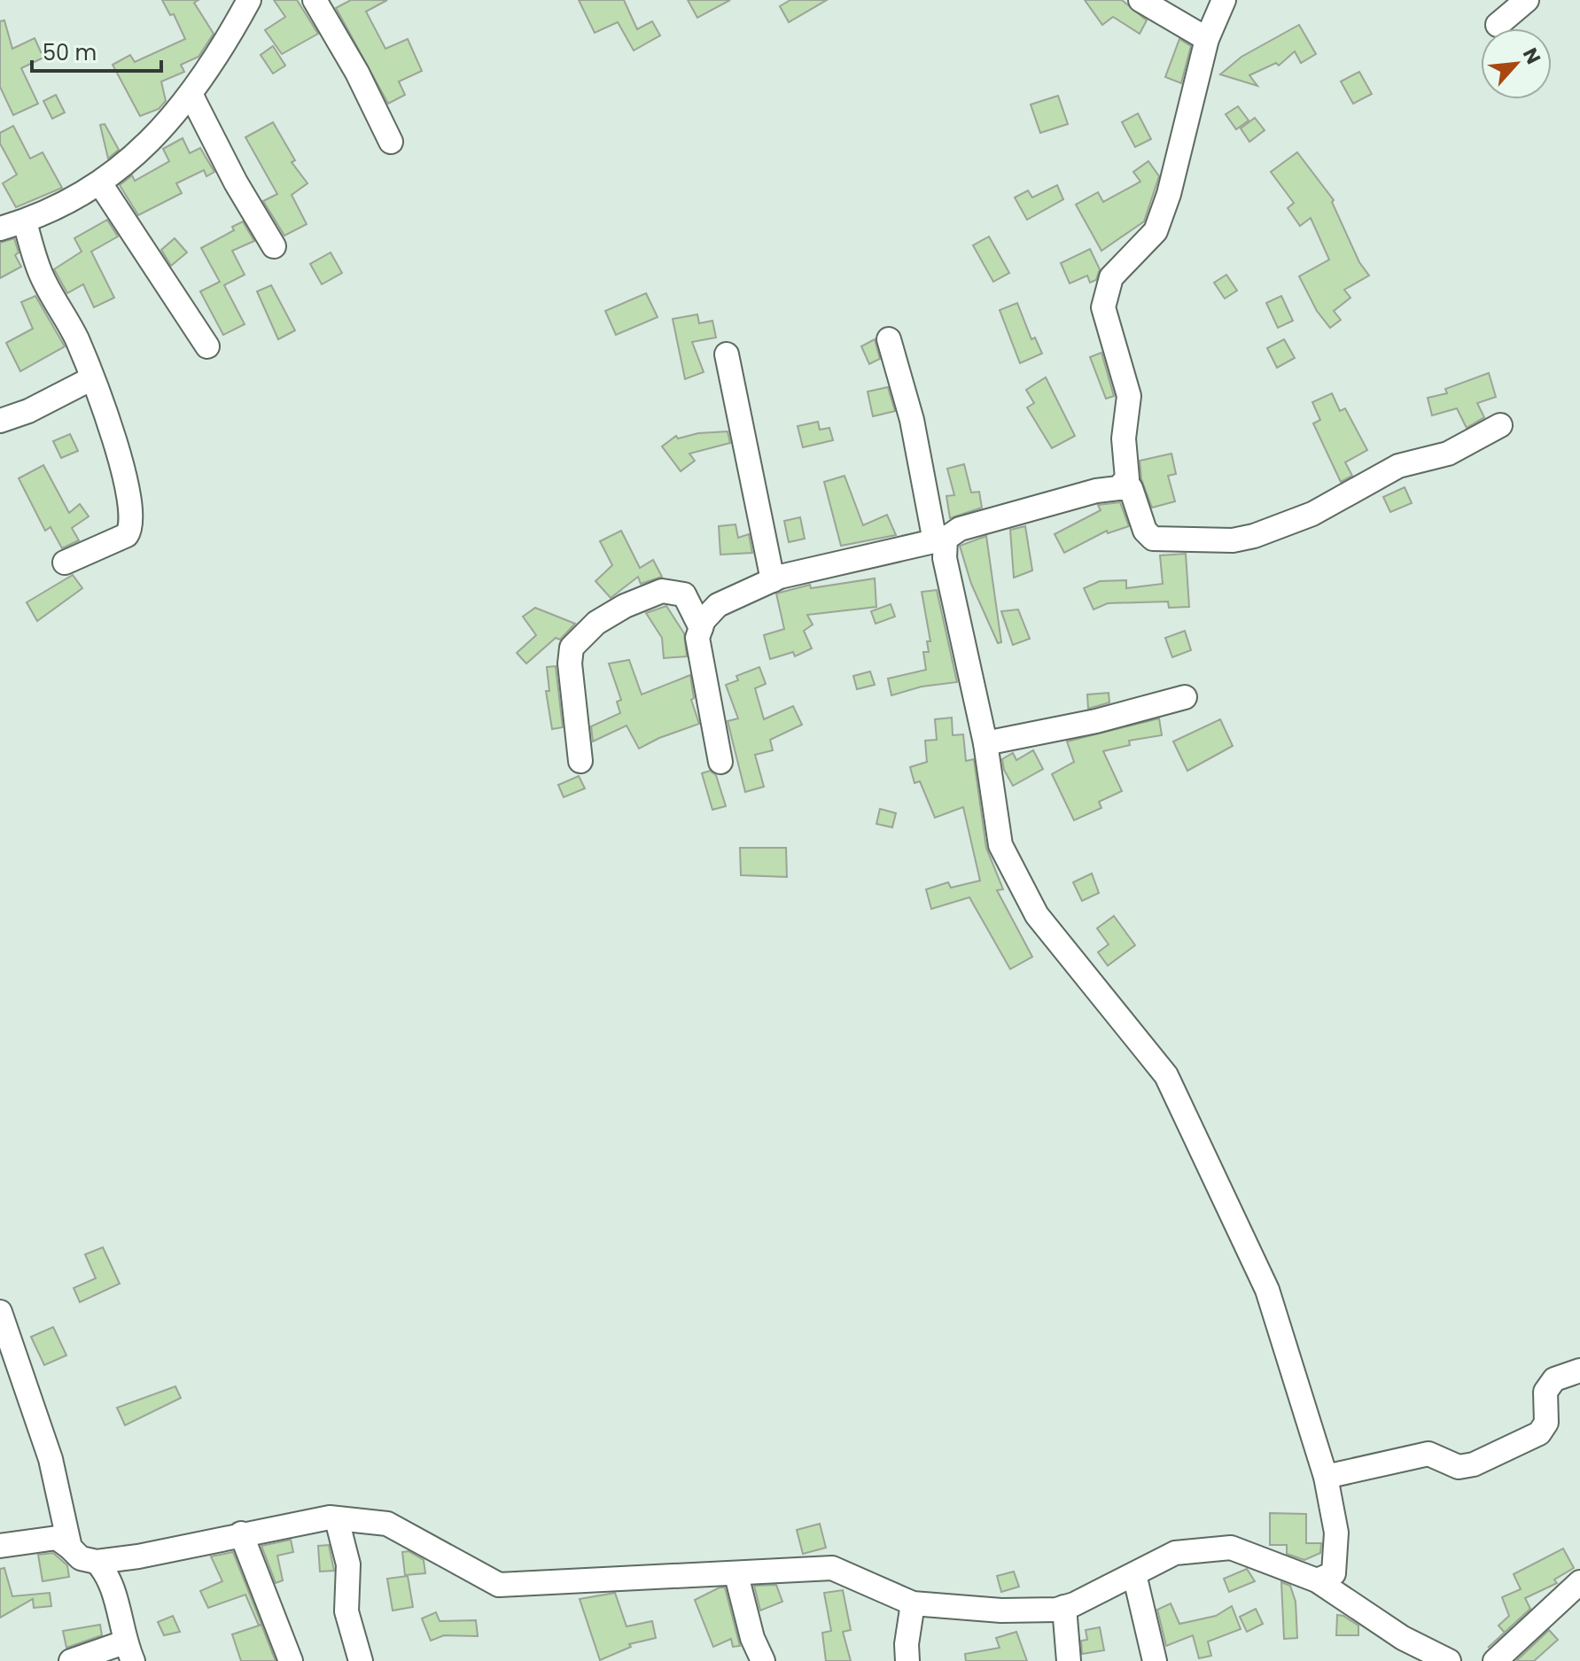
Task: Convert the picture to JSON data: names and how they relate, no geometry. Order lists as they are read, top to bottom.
{
  "scale_bar": "50 m",
  "north": "top right"
}
